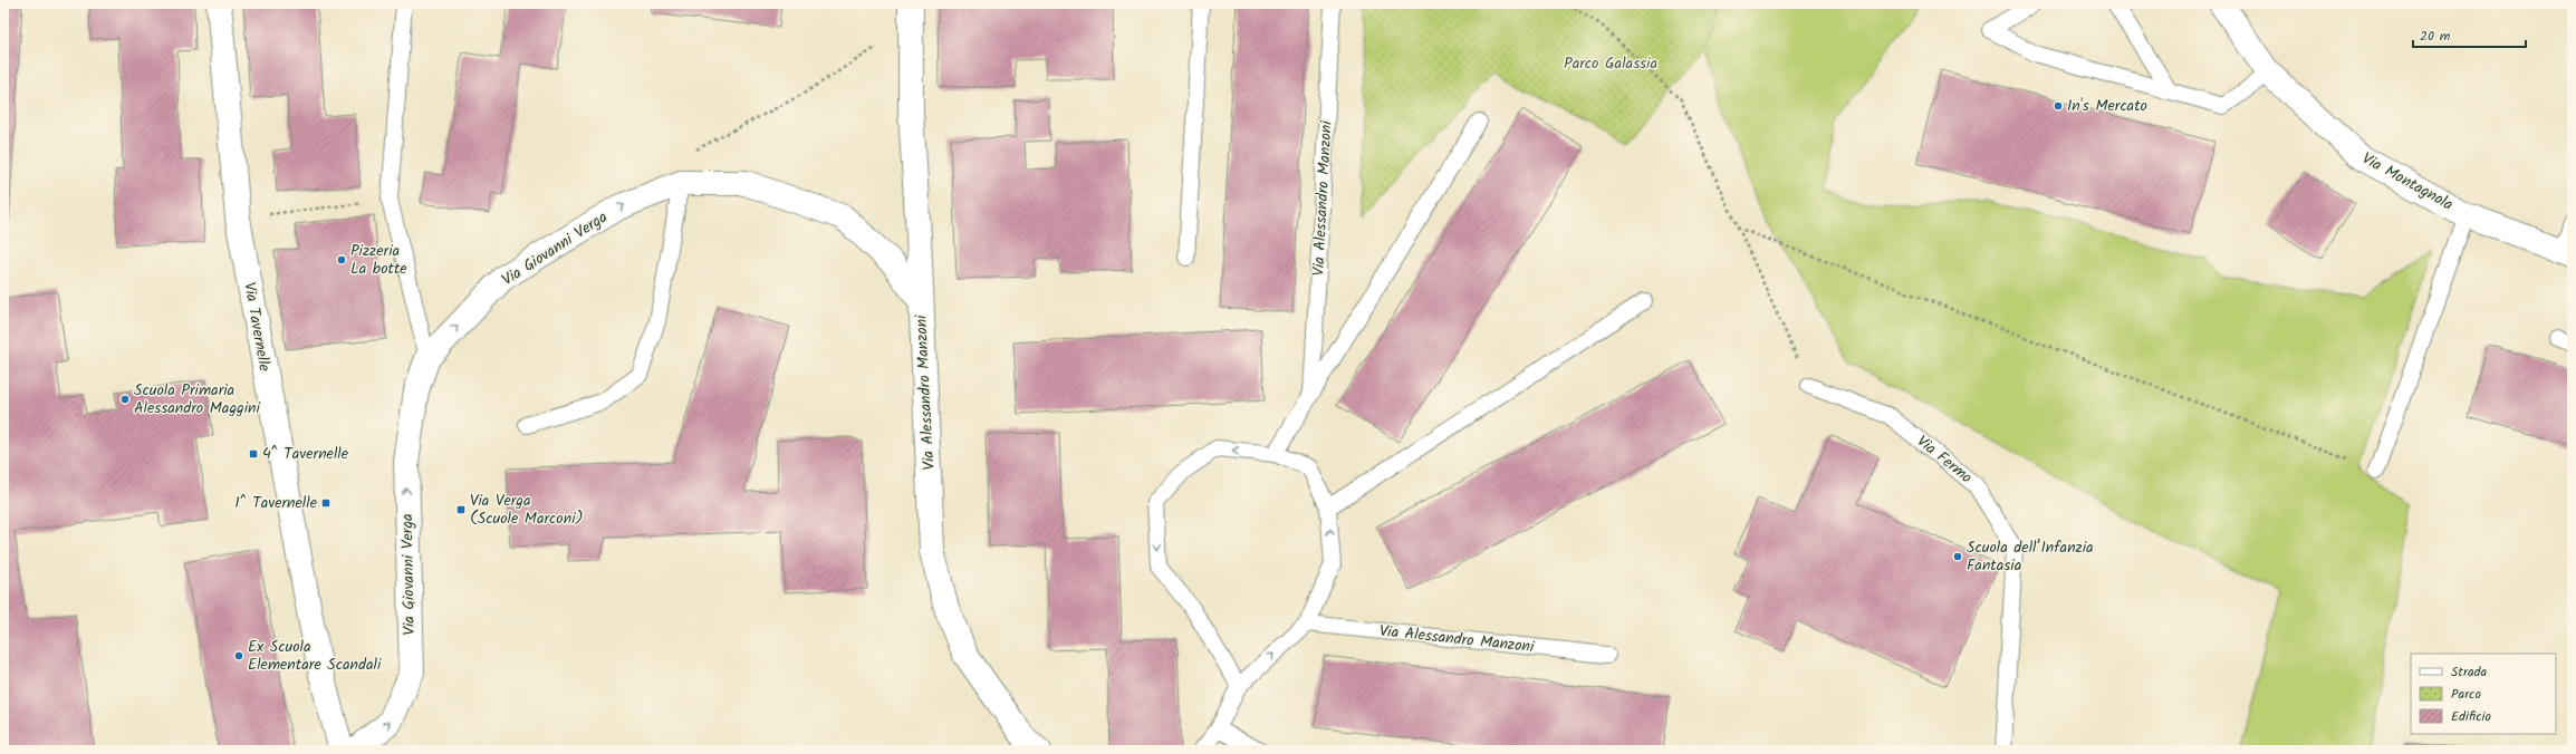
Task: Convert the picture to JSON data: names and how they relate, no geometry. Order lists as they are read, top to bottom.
{
  "streets": {
    "street": [
      "Via Montagnola",
      "Via Alessandro Manzoni",
      "Via Giovanni Verga",
      "Via Tavernelle"
    ],
    "lane": ["Via Fermo"]
  },
  "crossings": [
    ["Via Alessandro Manzoni", "Via Giovanni Verga"]
  ],
  "one_way": ["Via Giovanni Verga"],
  "parks": ["Parco Galassia"],
  "places": {
    "other": [
      "In's Mercato",
      "Pizzeria La botte",
      "Scuola Primaria Alessandro Maggini",
      "Scuola dell’Infanzia Fantasia",
      "Ex Scuola Elementare Scandali"
    ],
    "transit": ["4^ Tavernelle", "1^ Tavernelle", "Via Verga (Scuole Marconi)"]
  },
  "legend": ["Strada", "Parco", "Edificio"],
  "scale_bar": "20 m"
}
